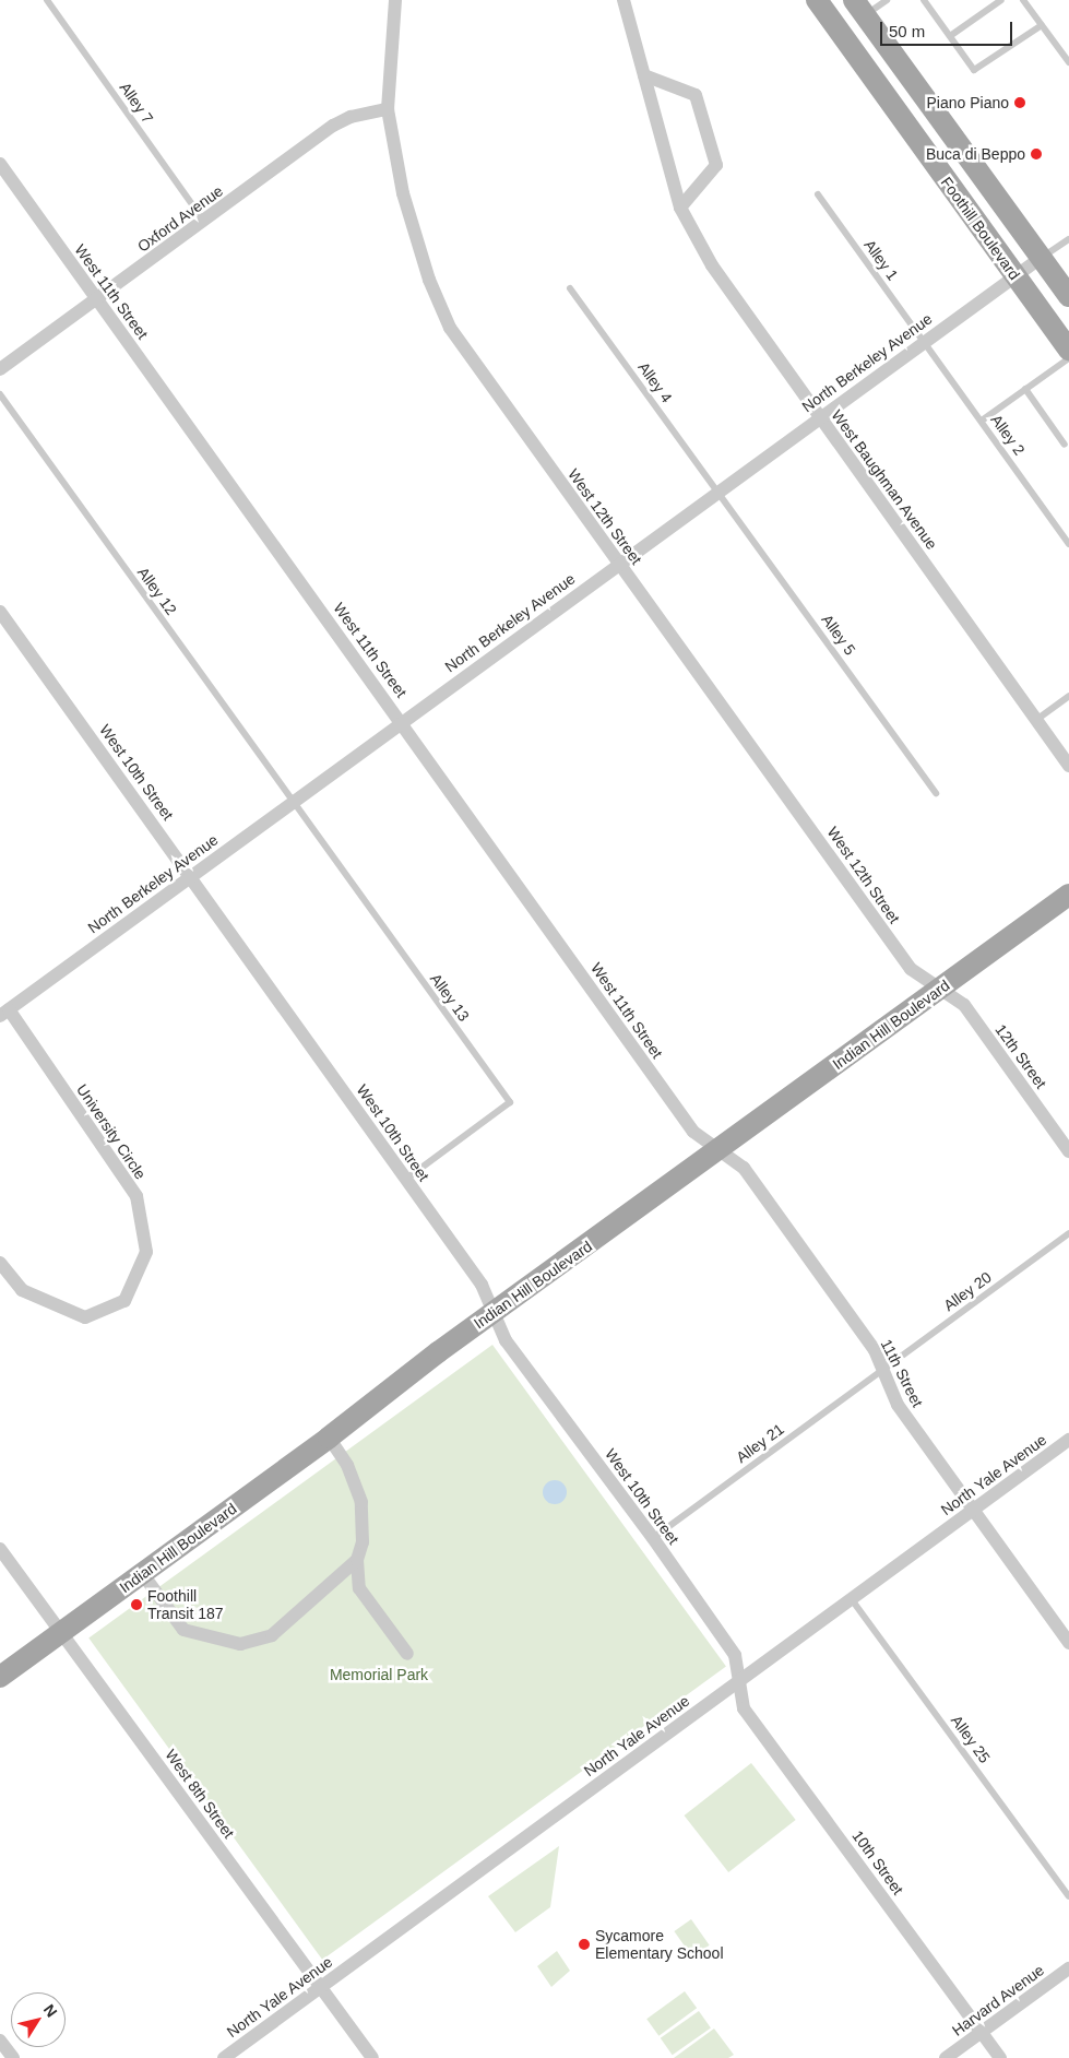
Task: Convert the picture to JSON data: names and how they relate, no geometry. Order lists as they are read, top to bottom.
{
  "streets": {
    "main road": ["Foothill Boulevard", "Indian Hill Boulevard"],
    "street": [
      "Oxford Avenue",
      "West 11th Street",
      "North Berkeley Avenue",
      "West Baughman Avenue",
      "West 12th Street",
      "West 10th Street",
      "12th Street",
      "University Circle",
      "11th Street",
      "North Yale Avenue",
      "West 8th Street",
      "10th Street",
      "Harvard Avenue"
    ],
    "lane": [
      "Alley 7",
      "Alley 1",
      "Alley 4",
      "Alley 2",
      "Alley 12",
      "Alley 5",
      "Alley 13",
      "Alley 20",
      "Alley 21",
      "Alley 25"
    ]
  },
  "crossings": [
    ["Alley 7", "Oxford Avenue"],
    ["Oxford Avenue", "West 11th Street"],
    ["Oxford Avenue", "West 12th Street"],
    ["Foothill Boulevard", "North Berkeley Avenue"],
    ["Alley 1", "North Berkeley Avenue"],
    ["Alley 1", "Alley 2"],
    ["West 11th Street", "North Berkeley Avenue"],
    ["West 11th Street", "Indian Hill Boulevard"],
    ["West 11th Street", "11th Street"],
    ["North Berkeley Avenue", "Alley 4"],
    ["North Berkeley Avenue", "Alley 2"],
    ["North Berkeley Avenue", "West Baughman Avenue"],
    ["North Berkeley Avenue", "West 12th Street"],
    ["North Berkeley Avenue", "Alley 12"],
    ["North Berkeley Avenue", "Alley 5"],
    ["North Berkeley Avenue", "West 10th Street"],
    ["North Berkeley Avenue", "Alley 13"],
    ["North Berkeley Avenue", "University Circle"],
    ["Alley 4", "Alley 5"],
    ["West 12th Street", "Indian Hill Boulevard"],
    ["West 12th Street", "12th Street"],
    ["Alley 12", "Alley 13"],
    ["West 10th Street", "Alley 13"],
    ["West 10th Street", "Indian Hill Boulevard"],
    ["West 10th Street", "Alley 21"],
    ["West 10th Street", "North Yale Avenue"],
    ["West 10th Street", "10th Street"],
    ["Indian Hill Boulevard", "12th Street"],
    ["Indian Hill Boulevard", "11th Street"],
    ["Indian Hill Boulevard", "West 8th Street"],
    ["Alley 20", "11th Street"],
    ["Alley 20", "Alley 21"],
    ["11th Street", "Alley 21"],
    ["11th Street", "North Yale Avenue"],
    ["North Yale Avenue", "Alley 25"],
    ["North Yale Avenue", "West 8th Street"],
    ["North Yale Avenue", "10th Street"],
    ["10th Street", "Harvard Avenue"]
  ],
  "parks": ["Memorial Park"],
  "places": [
    "Piano Piano",
    "Buca di Beppo",
    "Foothill Transit 187",
    "Sycamore Elementary School"
  ],
  "scale_bar": "50 m",
  "north": "top right"
}
